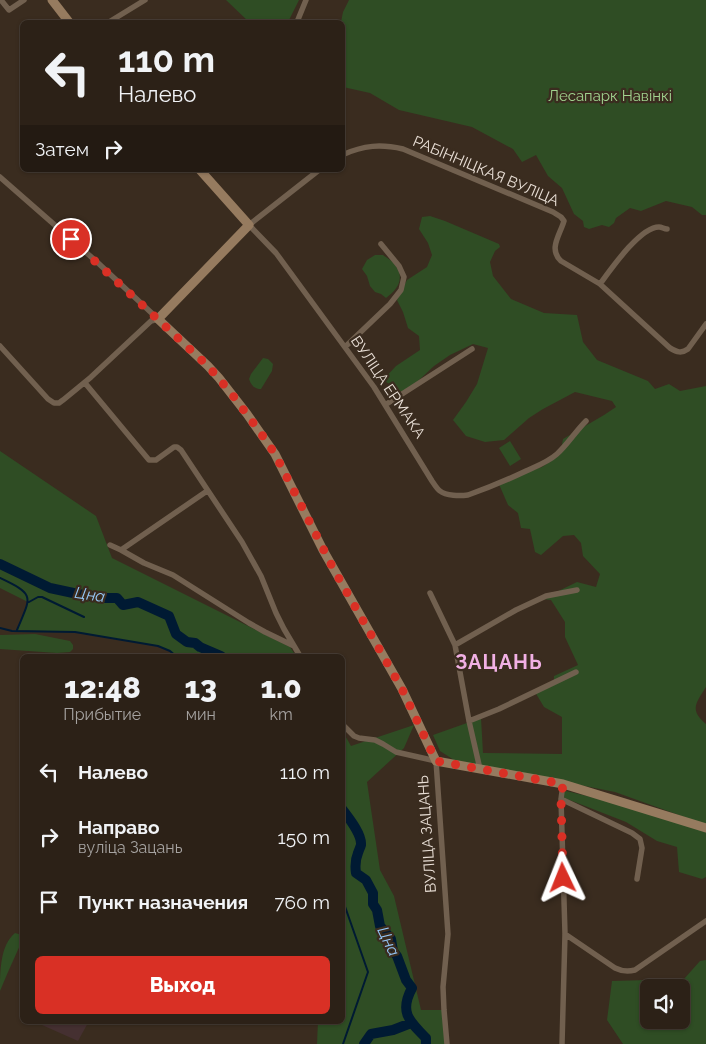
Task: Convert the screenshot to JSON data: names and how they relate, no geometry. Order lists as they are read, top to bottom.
{
  "streets": {
    "street": ["РАБІННІЦКАЯ ВУЛІЦА", "ВУЛІЦА ЕРМАКА", "ВУЛІЦА ЗАЦАНЬ"]
  },
  "districts": ["ЗАЦАНЬ"],
  "water": ["Цна"],
  "parks": ["Лесапарк Навінкі"],
  "page": {
    "turn": ["110 m", "Налево"],
    "then": "Затем",
    "eta": [
      "12:48",
      "Прибытие",
      "13",
      "мин",
      "1.0",
      "km"
    ],
    "list": [
      {
        "name": "Налево",
        "value": "110 m"
      },
      {
        "name": "Направо",
        "note": "вуліца Зацань",
        "value": "150 m"
      },
      {
        "name": "Пункт назначения",
        "value": "760 m"
      }
    ],
    "buttons": "Выход"
  }
}
